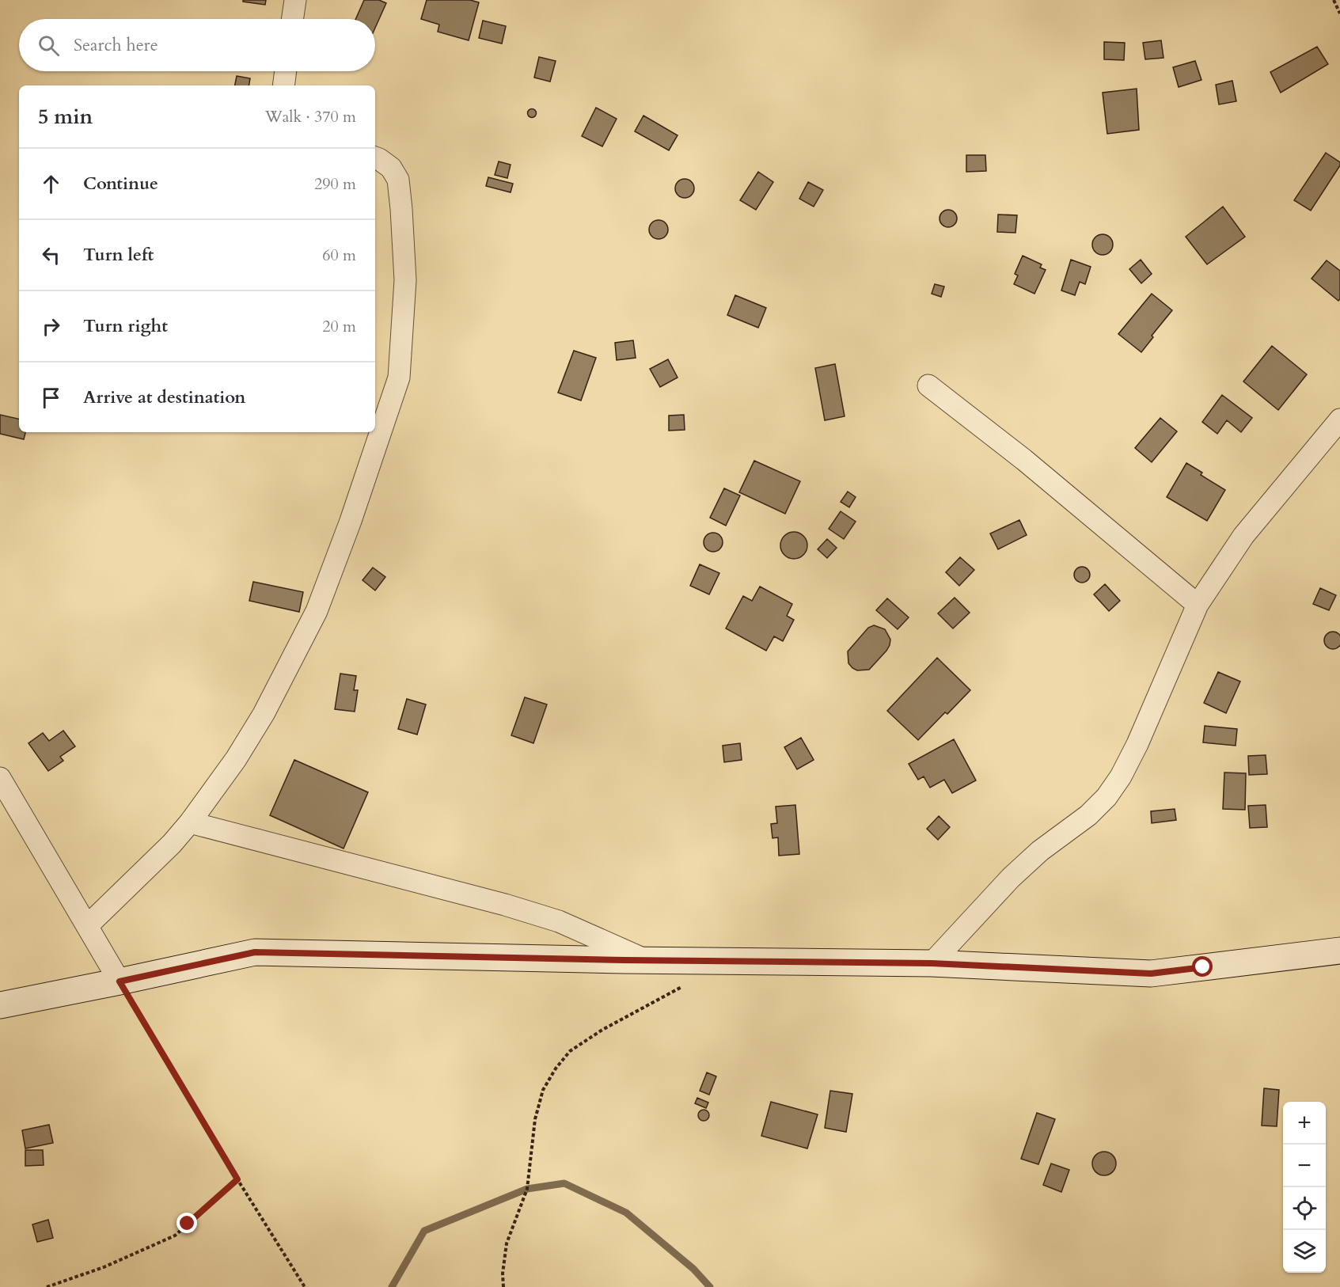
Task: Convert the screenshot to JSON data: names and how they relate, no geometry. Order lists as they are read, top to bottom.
{
  "page": {
    "search": "Search here",
    "heading": ["5 min", "Walk · 370 m"],
    "list": [
      ["Continue", "290 m"],
      ["Turn left", "60 m"],
      ["Turn right", "20 m"],
      "Arrive at destination"
    ],
    "map_buttons": ["+", "−"]
  }
}
